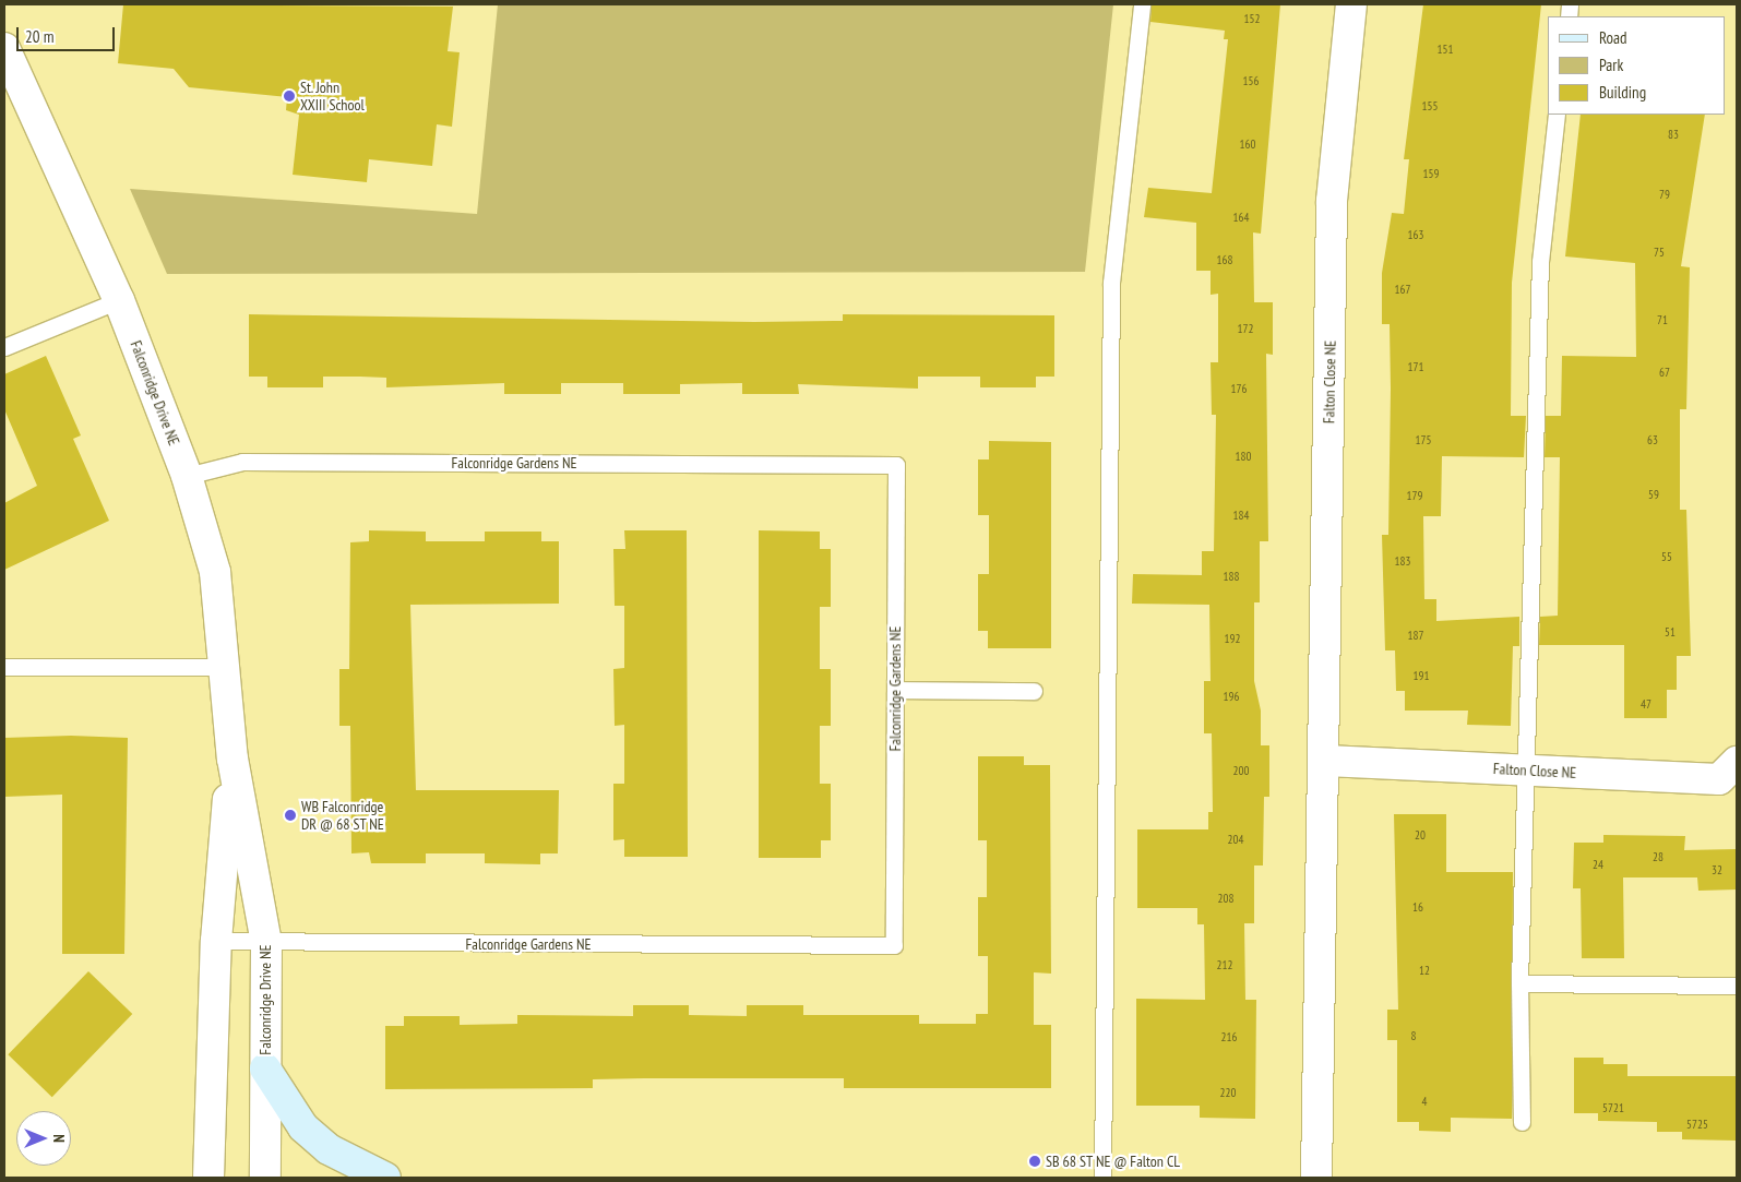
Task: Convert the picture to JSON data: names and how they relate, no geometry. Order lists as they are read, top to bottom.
{
  "streets": {
    "street": ["Falton Close NE", "Falconridge Drive NE"],
    "lane": ["Falconridge Gardens NE"]
  },
  "crossings": [
    ["Falconridge Drive NE", "Falconridge Gardens NE"]
  ],
  "places": ["St. John XXIII School", "WB Falconridge DR @ 68 ST NE", "SB 68 ST NE @ Falton CL"],
  "house_numbers": [
    "152",
    "151",
    "156",
    "155",
    "83",
    "160",
    "159",
    "79",
    "164",
    "163",
    "75",
    "168",
    "167",
    "71",
    "172",
    "171",
    "67",
    "176",
    "175",
    "63",
    "180",
    "59",
    "179",
    "184",
    "55",
    "183",
    "188",
    "51",
    "187",
    "192",
    "191",
    "196",
    "47",
    "200",
    "20",
    "204",
    "28",
    "24",
    "32",
    "208",
    "16",
    "212",
    "12",
    "8",
    "216",
    "220",
    "4",
    "5721",
    "5725"
  ],
  "legend": ["Road", "Park", "Building"],
  "scale_bar": "20 m",
  "north": "right"
}
